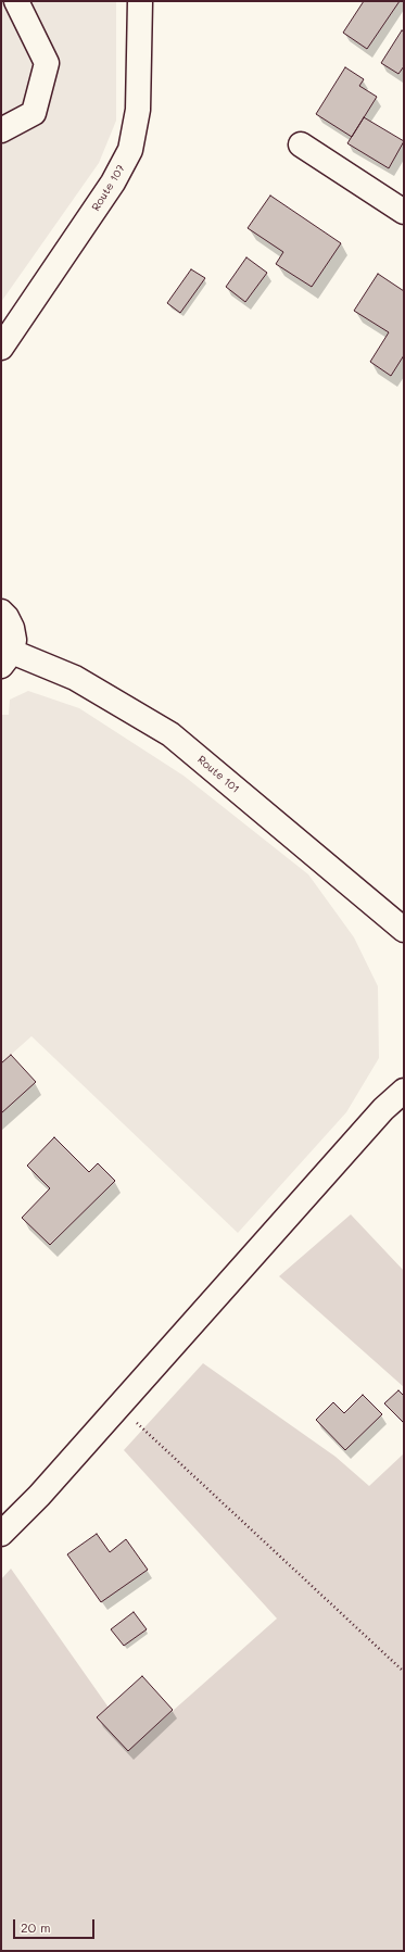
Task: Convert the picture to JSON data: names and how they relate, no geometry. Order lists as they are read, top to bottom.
{
  "streets": {
    "street": ["Route 107", "Route 101"]
  },
  "scale_bar": "20 m"
}
